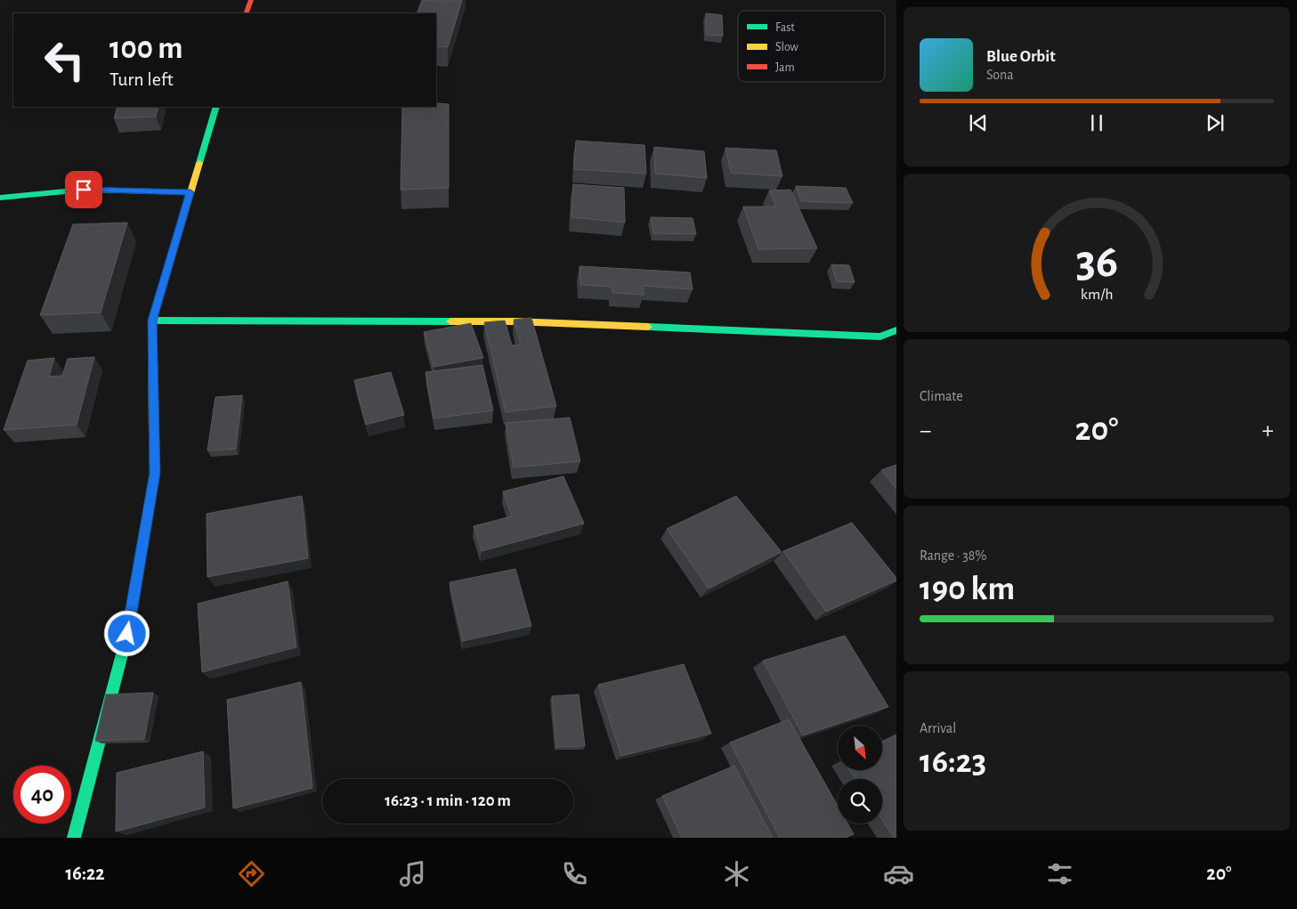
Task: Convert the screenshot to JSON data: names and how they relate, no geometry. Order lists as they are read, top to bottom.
{
  "legend": ["Fast", "Slow", "Jam"],
  "north": "bottom right",
  "page": {
    "turn": ["100 m", "Turn left"],
    "song": ["Blue Orbit", "Sona"],
    "tile": [
      "Climate",
      ["Range · 38%", "190 km"],
      ["Arrival", "16:23"]
    ],
    "heat": ["−", "20°", "+"],
    "limit": "40",
    "trip": "16:23 · 1 min · 120 m",
    "tabs": ["16:22", "20°"],
    "gauge": ["36", "km/h"]
  }
}
